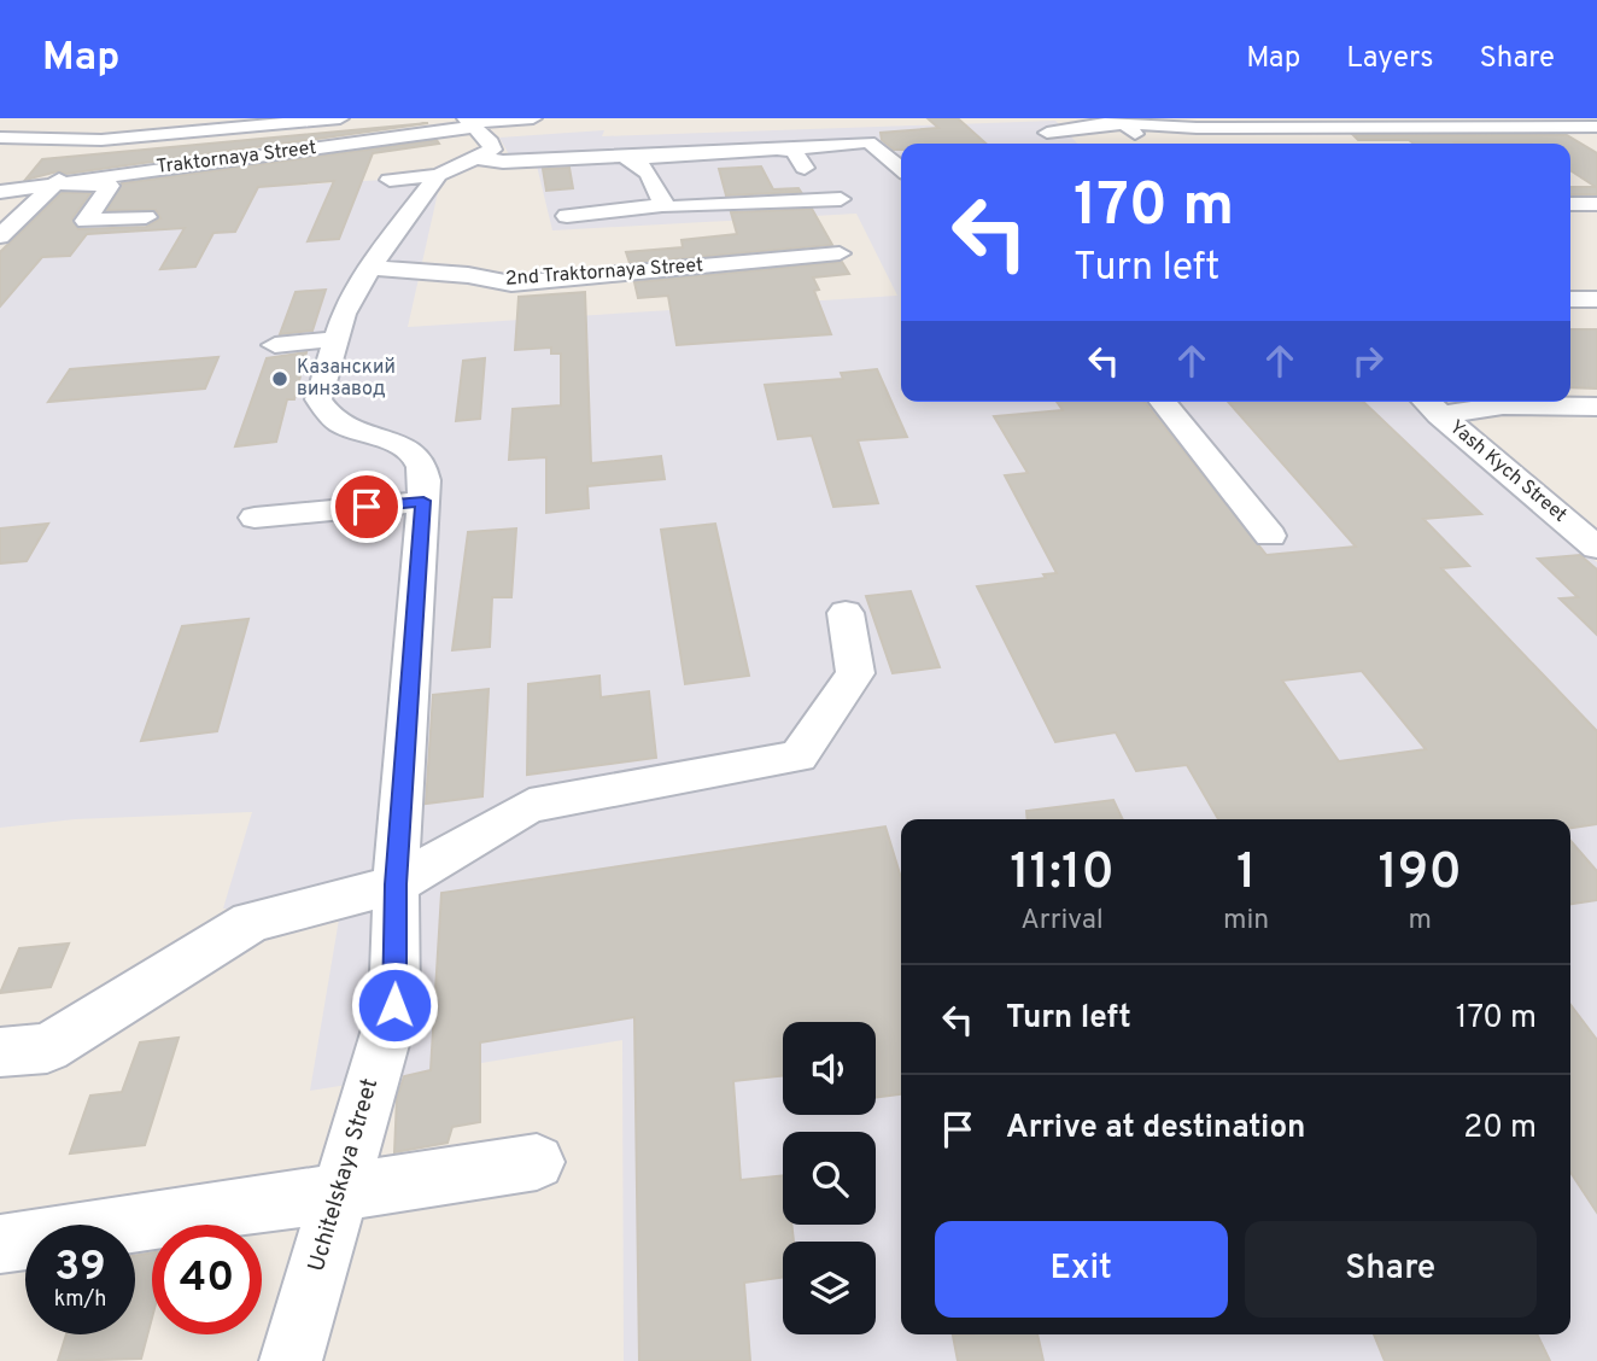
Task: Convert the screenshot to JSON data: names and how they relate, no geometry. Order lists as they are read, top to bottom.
{
  "streets": {
    "street": [
      "Traktornaya Street",
      "2nd Traktornaya Street",
      "Yash Kych Street",
      "Uchitelskaya Street"
    ]
  },
  "crossings": [
    ["Traktornaya Street", "Uchitelskaya Street"],
    ["2nd Traktornaya Street", "Uchitelskaya Street"]
  ],
  "places": ["Казанский винзавод"],
  "page": {
    "header": "Map",
    "nav": ["Map", "Layers", "Share"],
    "turn": ["170 m", "Turn left"],
    "eta": [
      "11:10",
      "Arrival",
      "1",
      "min",
      "190",
      "m"
    ],
    "list": [
      {
        "name": "Turn left",
        "value": "170 m"
      },
      {
        "name": "Arrive at destination",
        "value": "20 m"
      }
    ],
    "buttons": ["Exit", "Share"],
    "speed": "39 km/h",
    "limit": "40"
  }
}
